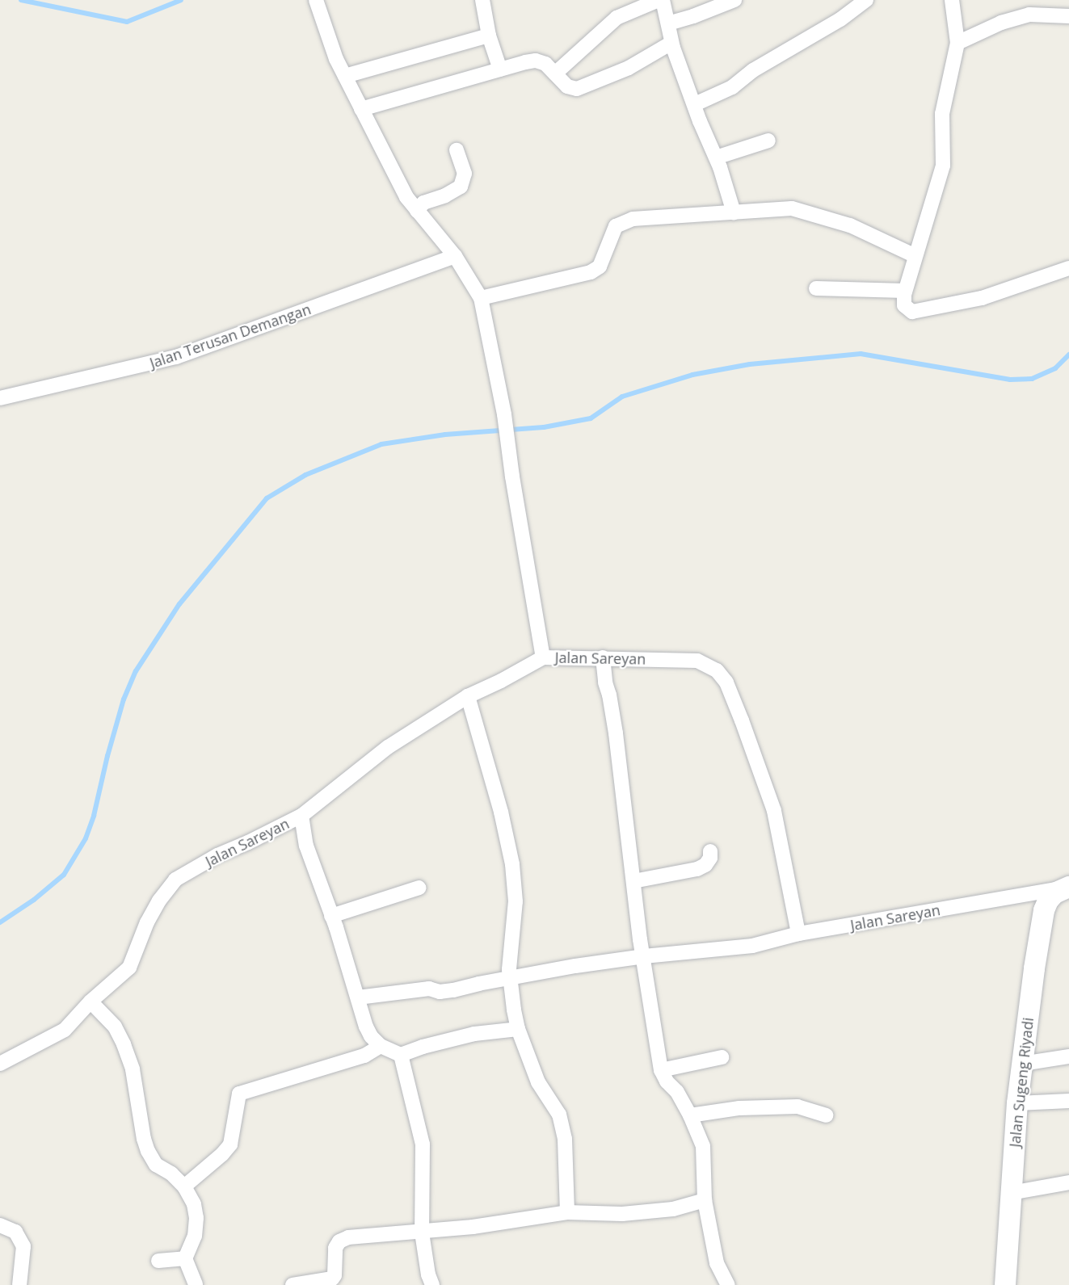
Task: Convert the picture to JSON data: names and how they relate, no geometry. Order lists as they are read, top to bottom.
{
  "streets": {
    "street": ["Jalan Terusan Demangan", "Jalan Sareyan", "Jalan Sugeng Riyadi"]
  },
  "crossings": [
    ["Jalan Sareyan", "Jalan Sugeng Riyadi"]
  ]
}
